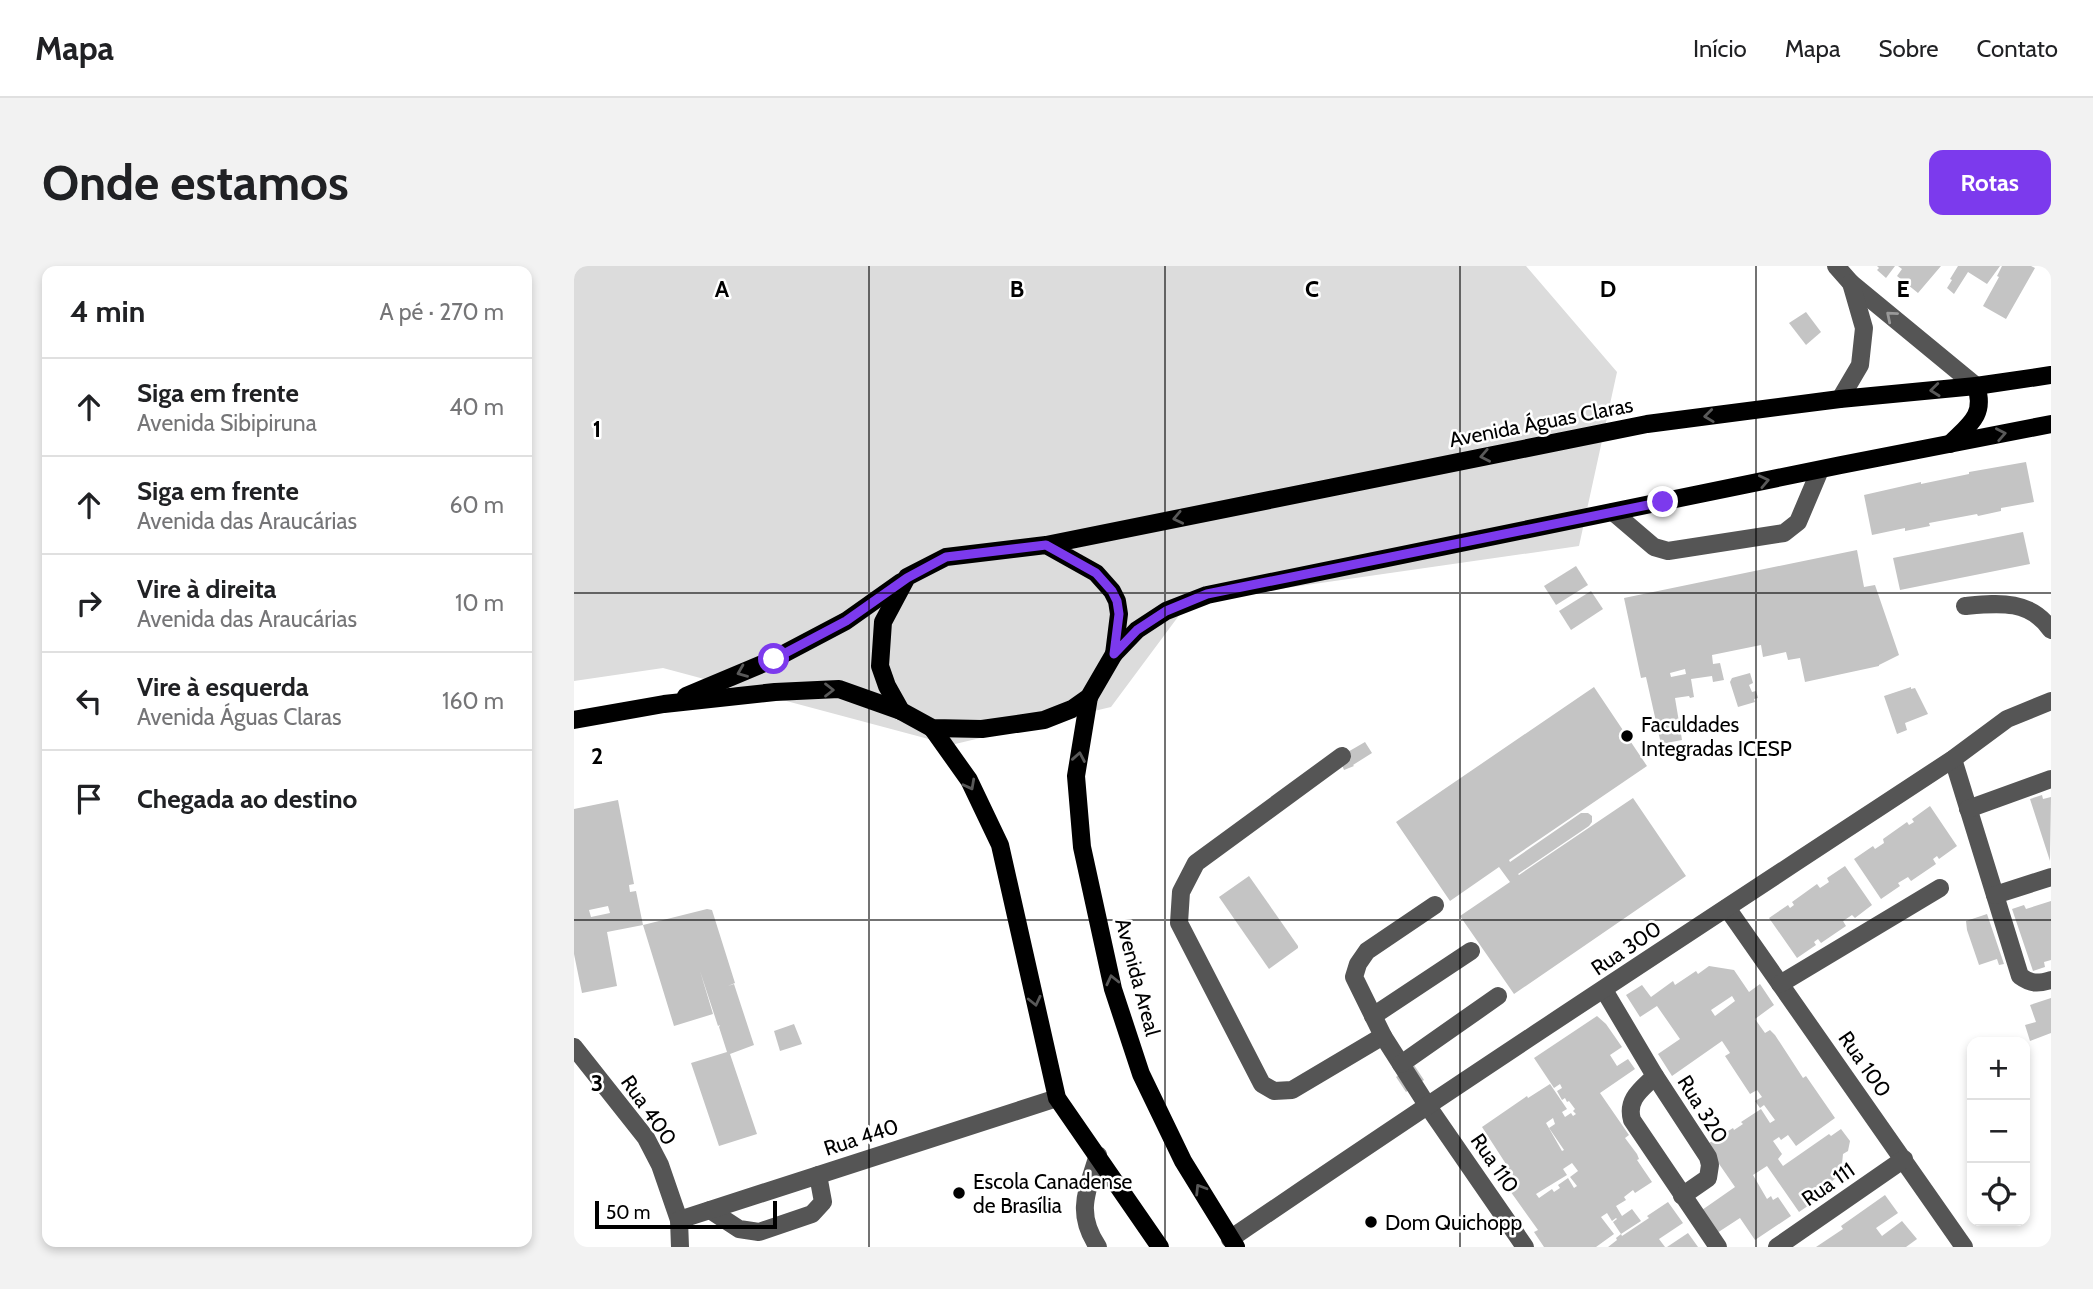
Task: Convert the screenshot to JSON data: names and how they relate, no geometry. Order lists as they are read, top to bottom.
{
  "streets": {
    "main road": ["Avenida Águas Claras", "Avenida Areal"],
    "street": [
      "Rua 300",
      "Rua 100",
      "Rua 320",
      "Rua 400",
      "Rua 440",
      "Rua 110",
      "Rua 111"
    ]
  },
  "crossings": [
    ["Avenida Águas Claras", "Avenida Areal"],
    ["Rua 300", "Avenida Areal"],
    ["Rua 300", "Rua 100"],
    ["Rua 300", "Rua 320"],
    ["Rua 300", "Rua 110"],
    ["Rua 100", "Rua 111"],
    ["Rua 400", "Rua 440"]
  ],
  "places": ["Faculdades Integradas ICESP", "Escola Canadense de Brasília", "Dom Quichopp"],
  "scale_bar": "50 m",
  "page": {
    "header": "Mapa",
    "nav": [
      "Início",
      "Mapa",
      "Sobre",
      "Contato"
    ],
    "buttons": "Rotas",
    "title": "Onde estamos",
    "heading": ["4 min", "A pé · 270 m"],
    "list": [
      ["Siga em frente", "Avenida Sibipiruna", "40 m"],
      ["Siga em frente", "Avenida das Araucárias", "60 m"],
      ["Vire à direita", "Avenida das Araucárias", "10 m"],
      ["Vire à esquerda", "Avenida Águas Claras", "160 m"],
      "Chegada ao destino"
    ],
    "map_buttons": ["+", "−"],
    "scale": "50 m"
  },
  "grid": {
    "columns": [
      "A",
      "B",
      "C",
      "D",
      "E"
    ],
    "rows": ["1", "2", "3"]
  }
}
